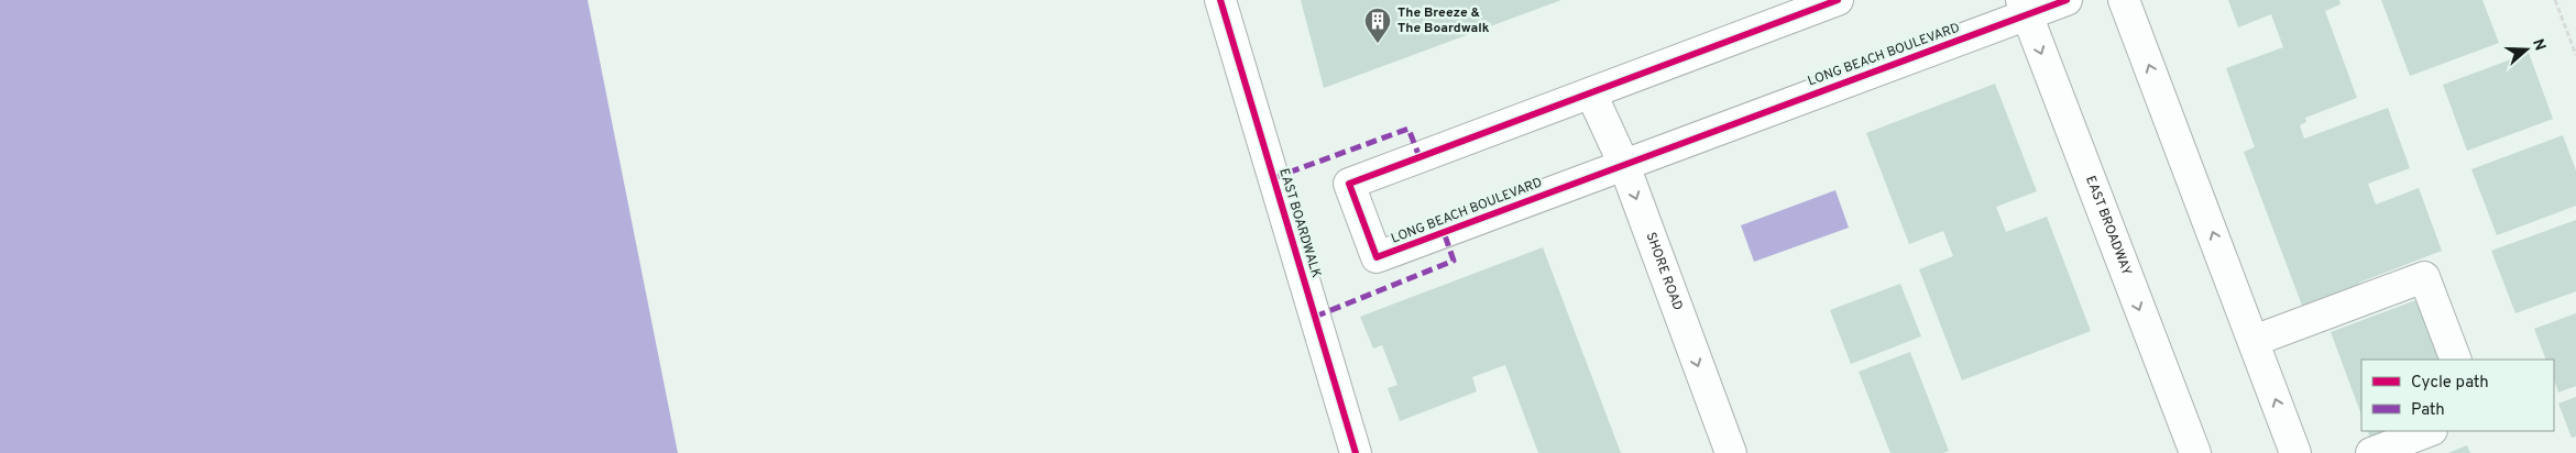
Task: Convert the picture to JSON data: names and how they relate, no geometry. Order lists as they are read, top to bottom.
{
  "streets": {
    "street": [
      "LONG BEACH BOULEVARD",
      "EAST BOARDWALK",
      "EAST BROADWAY",
      "SHORE ROAD"
    ]
  },
  "crossings": [
    ["LONG BEACH BOULEVARD", "EAST BROADWAY"],
    ["LONG BEACH BOULEVARD", "SHORE ROAD"]
  ],
  "one_way": ["SHORE ROAD"],
  "places": {
    "building": ["The Breeze & The Boardwalk"]
  },
  "legend": ["Cycle path", "Path"],
  "north": "right"
}
